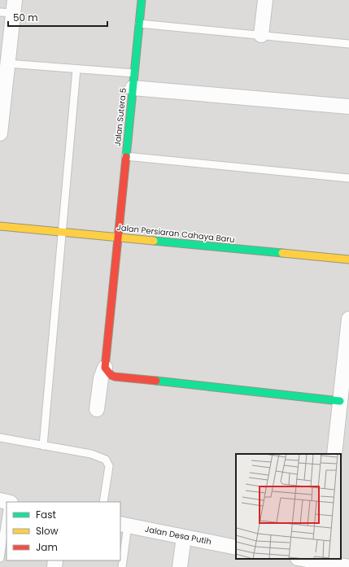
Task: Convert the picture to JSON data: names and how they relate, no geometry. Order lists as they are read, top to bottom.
{
  "streets": {
    "street": ["Jalan Sutera 5", "Jalan Persiaran Cahaya Baru", "Jalan Desa Putih"]
  },
  "crossings": [
    ["Jalan Sutera 5", "Jalan Persiaran Cahaya Baru"]
  ],
  "legend": ["Fast", "Slow", "Jam"],
  "scale_bar": "50 m"
}
